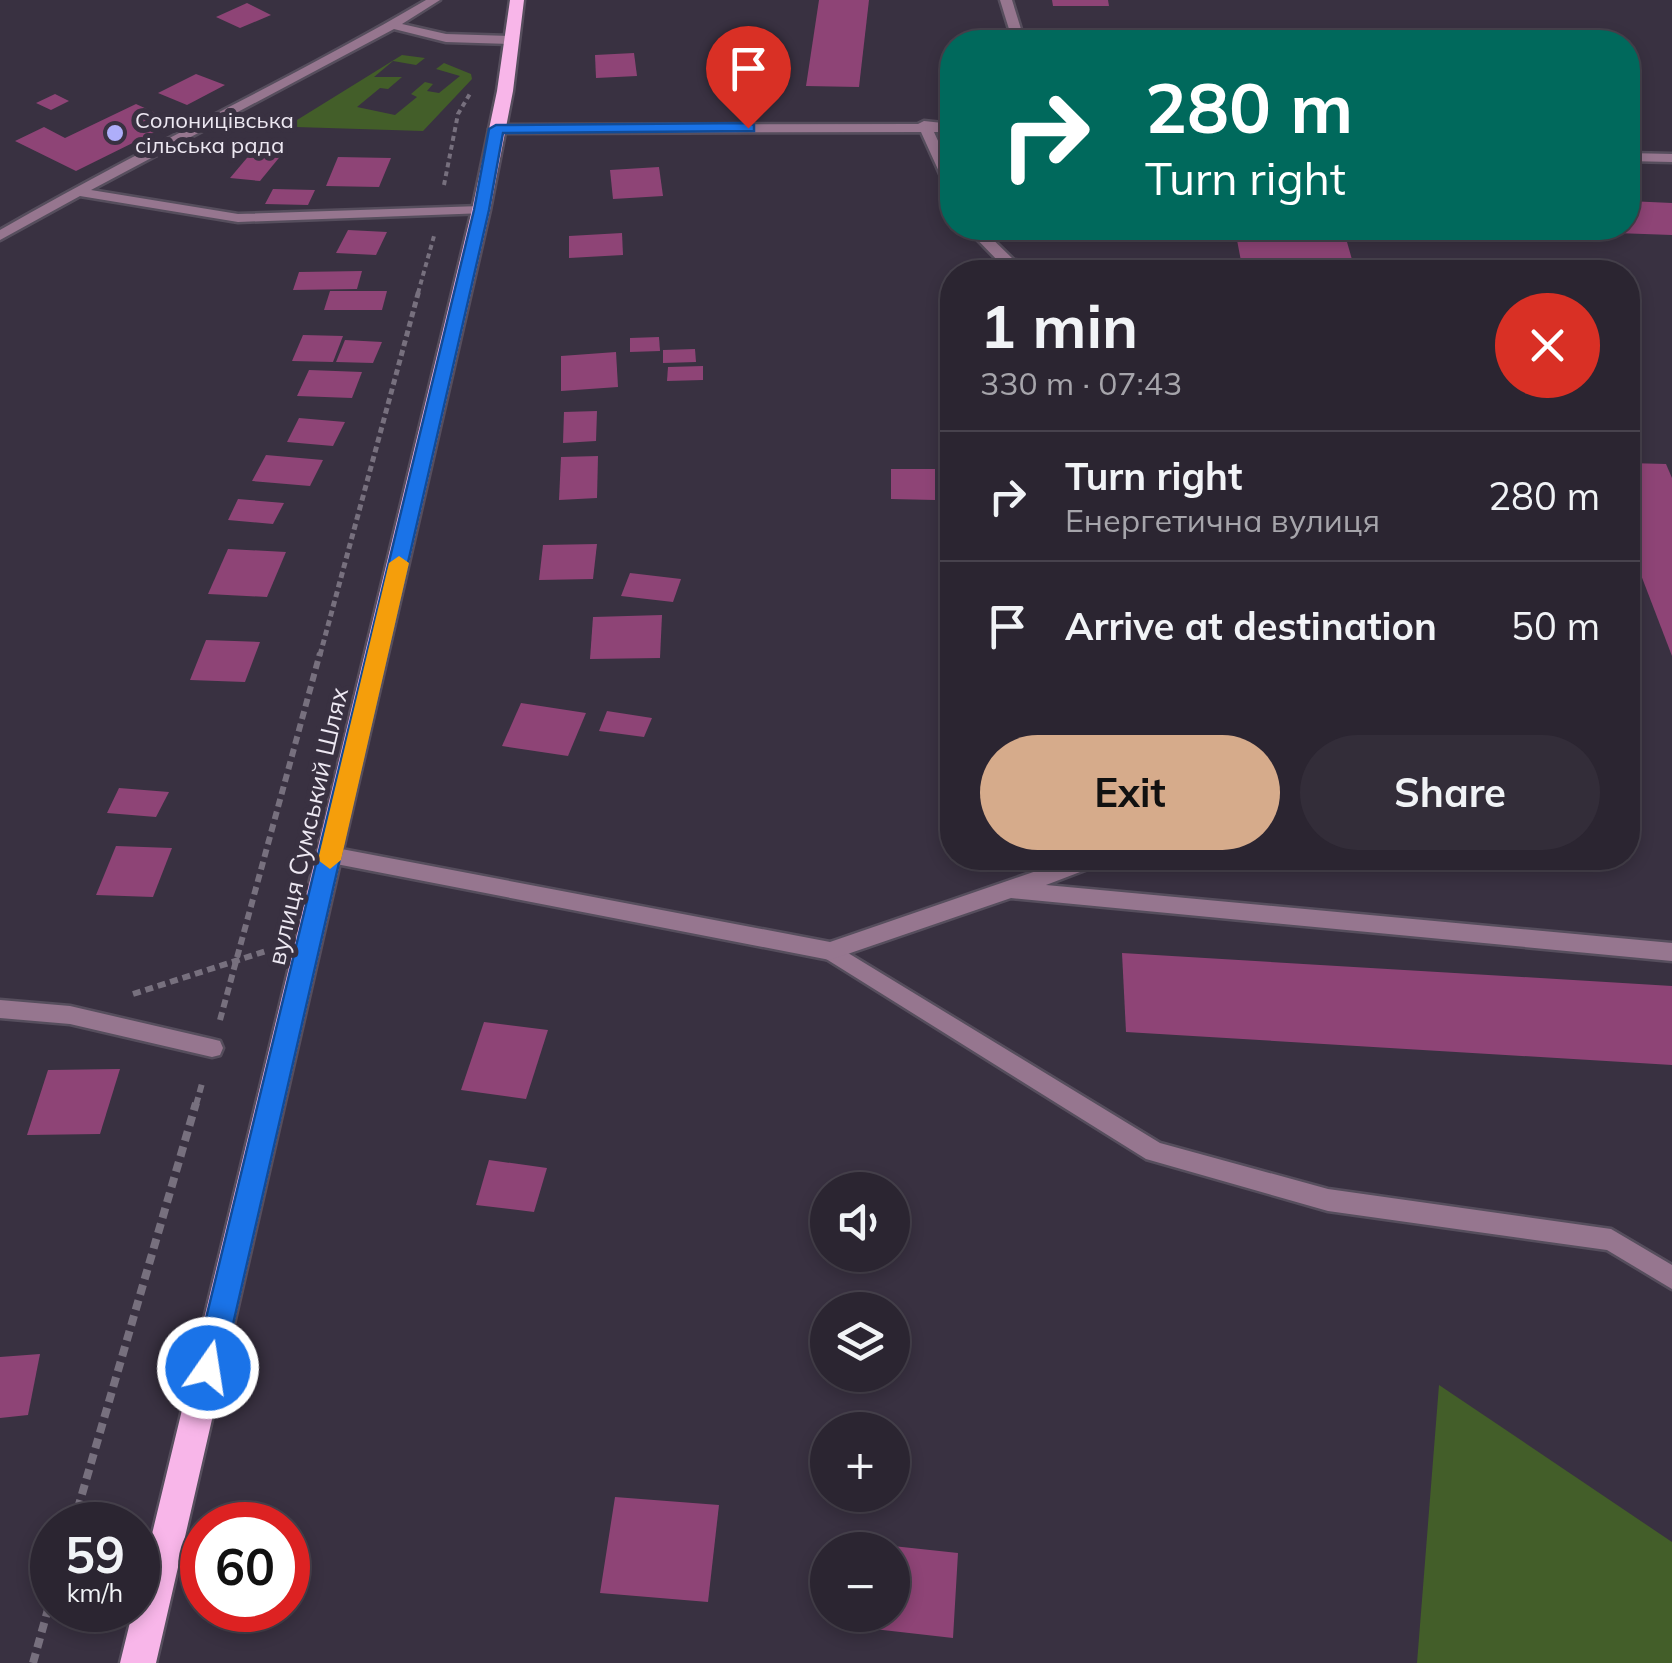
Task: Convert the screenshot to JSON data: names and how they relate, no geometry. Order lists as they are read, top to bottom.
{
  "streets": {
    "main road": ["вулиця Сумський Шлях"]
  },
  "places": ["Солоницівська сільська рада"],
  "page": {
    "turn": ["280 m", "Turn right"],
    "heading": ["1 min", "330 m · 07:43"],
    "list": [
      {
        "name": "Turn right",
        "note": "Енергетична вулиця",
        "value": "280 m"
      },
      {
        "name": "Arrive at destination",
        "value": "50 m"
      }
    ],
    "buttons": ["Exit", "Share"],
    "map_buttons": ["+", "−"],
    "speed": "59 km/h",
    "limit": "60"
  }
}
